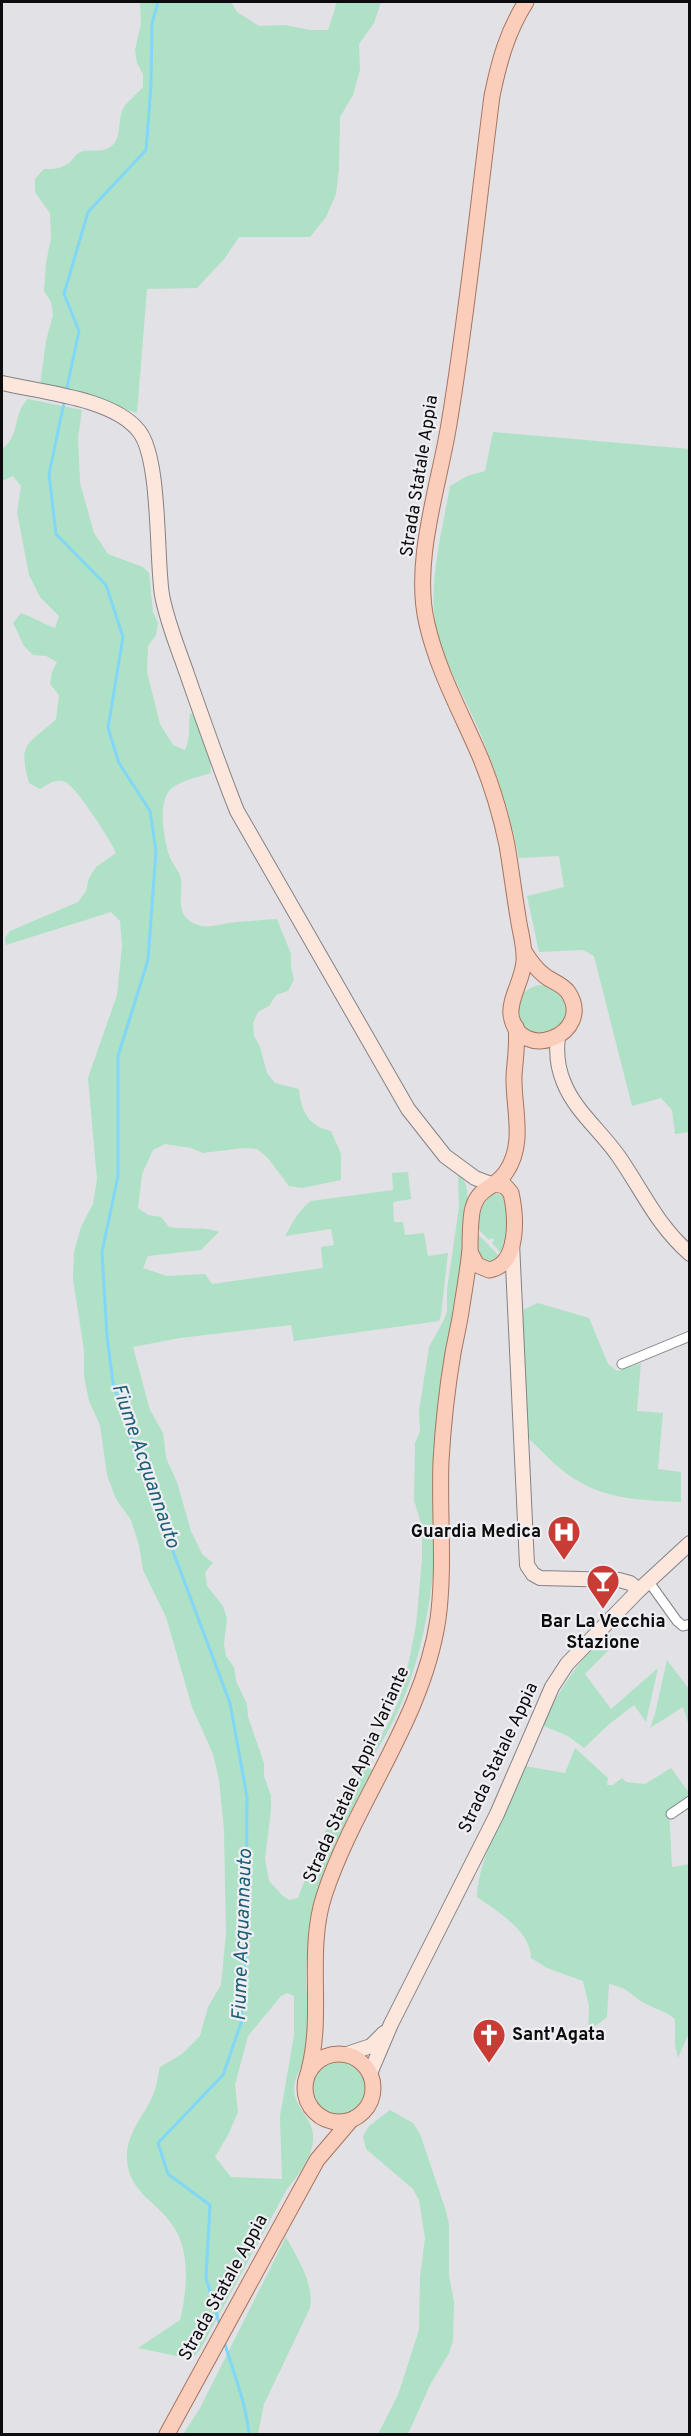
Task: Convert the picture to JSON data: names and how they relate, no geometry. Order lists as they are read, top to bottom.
{
  "streets": {
    "main road": ["Strada Statale Appia", "Strada Statale Appia Variante"]
  },
  "crossings": [
    ["Strada Statale Appia", "Strada Statale Appia Variante"]
  ],
  "water": ["Fiume Acquannauto"],
  "places": {
    "hospital": ["Guardia Medica"],
    "bar": ["Bar La Vecchia Stazione"],
    "church": ["Sant'Agata"]
  }
}
